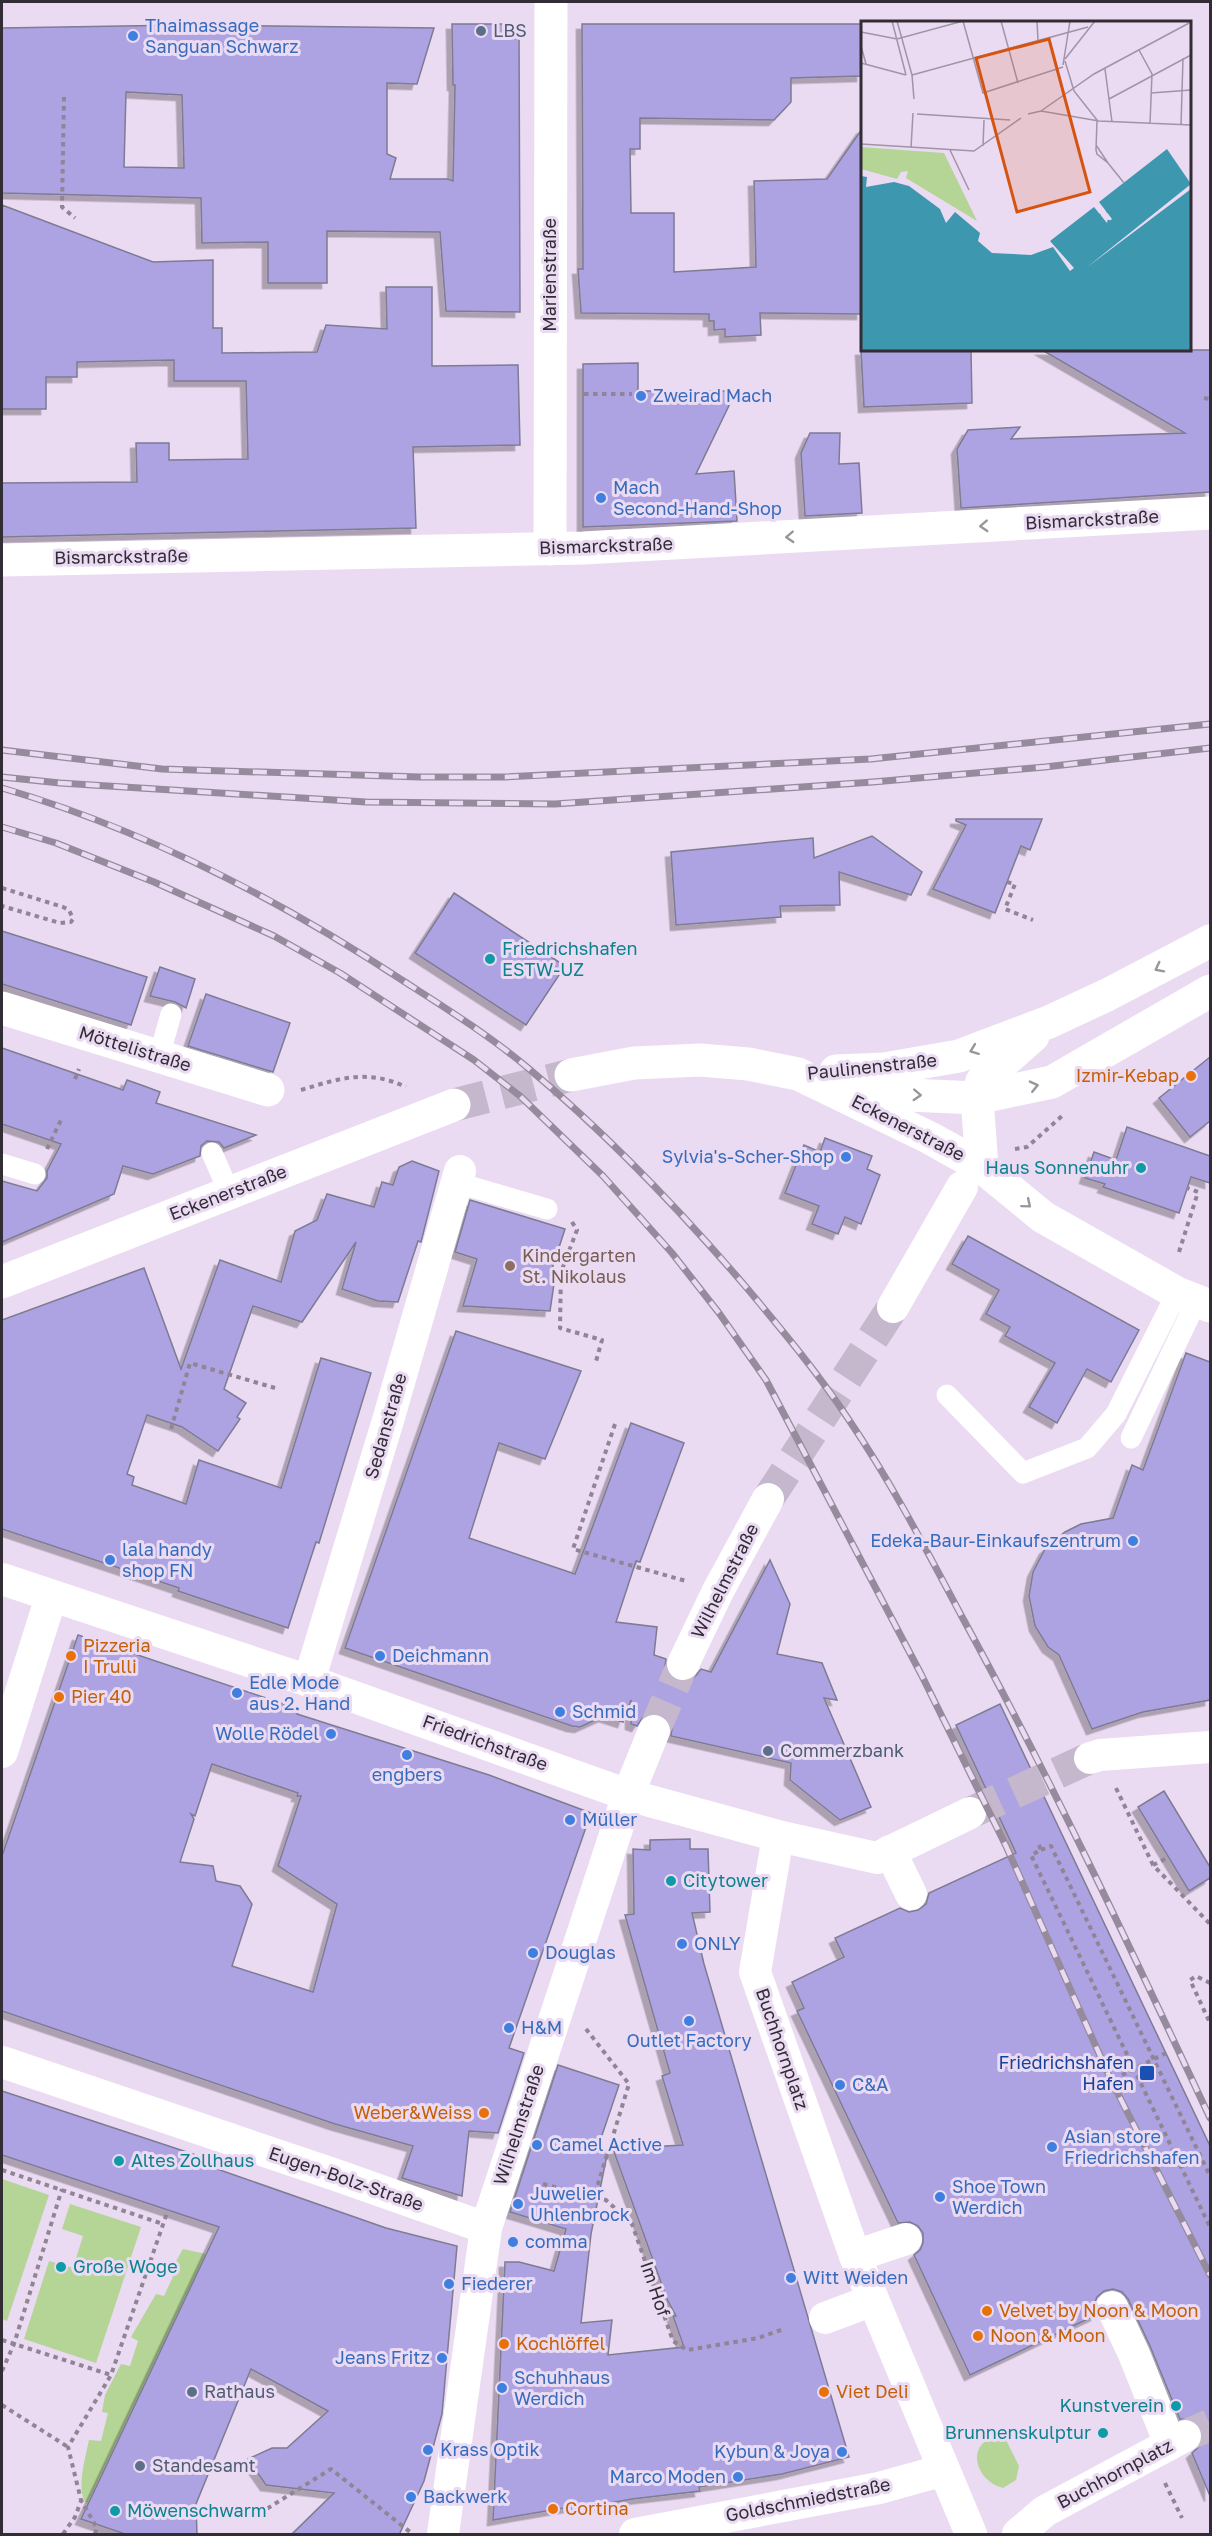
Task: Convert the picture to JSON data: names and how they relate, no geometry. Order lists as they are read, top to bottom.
{
  "streets": {
    "main road": [
      "Marienstraße",
      "Bismarckstraße",
      "Möttelistraße",
      "Paulinenstraße",
      "Eckenerstraße"
    ],
    "street": [
      "Sedanstraße",
      "Wilhelmstraße",
      "Friedrichstraße",
      "Buchhornplatz",
      "Eugen-Bolz-Straße",
      "Goldschmiedstraße"
    ],
    "path": ["Im Hof"]
  },
  "crossings": [
    ["Marienstraße", "Bismarckstraße"],
    ["Paulinenstraße", "Eckenerstraße"],
    ["Sedanstraße", "Friedrichstraße"],
    ["Wilhelmstraße", "Friedrichstraße"],
    ["Wilhelmstraße", "Eugen-Bolz-Straße"],
    ["Friedrichstraße", "Buchhornplatz"],
    ["Buchhornplatz", "Goldschmiedstraße"]
  ],
  "one_way": ["Bismarckstraße"],
  "places": {
    "other": [
      "LBS",
      "Thaimassage Sanguan Schwarz",
      "Zweirad Mach",
      "Mach Second-Hand-Shop",
      "Friedrichshafen ESTW-UZ",
      "Izmir-Kebap",
      "Sylvia's-Scher-Shop",
      "Haus Sonnenuhr",
      "Kindergarten St. Nikolaus",
      "Edeka-Baur-Einkaufszentrum",
      "lala handy shop FN",
      "Pizzeria I Trulli",
      "Deichmann",
      "Edle Mode aus 2. Hand",
      "Pier 40",
      "Schmid",
      "Wolle Rödel",
      "Commerzbank",
      "engbers",
      "Müller",
      "Citytower",
      "ONLY",
      "Douglas",
      "Outlet Factory",
      "H&M",
      "C&A",
      "Weber&Weiss",
      "Camel Active",
      "Asian store Friedrichshafen",
      "Altes Zollhaus",
      "Shoe Town Werdich",
      "Juwelier Uhlenbrock",
      "comma",
      "Große Woge",
      "Witt Weiden",
      "Fiederer",
      "Velvet by Noon & Moon",
      "Noon & Moon",
      "Kochlöffel",
      "Jeans Fritz",
      "Schuhhaus Werdich",
      "Rathaus",
      "Viet Deli",
      "Kunstverein",
      "Brunnenskulptur",
      "Krass Optik",
      "Kybun & Joya",
      "Standesamt",
      "Marco Moden",
      "Backwerk",
      "Cortina",
      "Möwenschwarm"
    ],
    "transit": ["Friedrichshafen Hafen"]
  }
}
